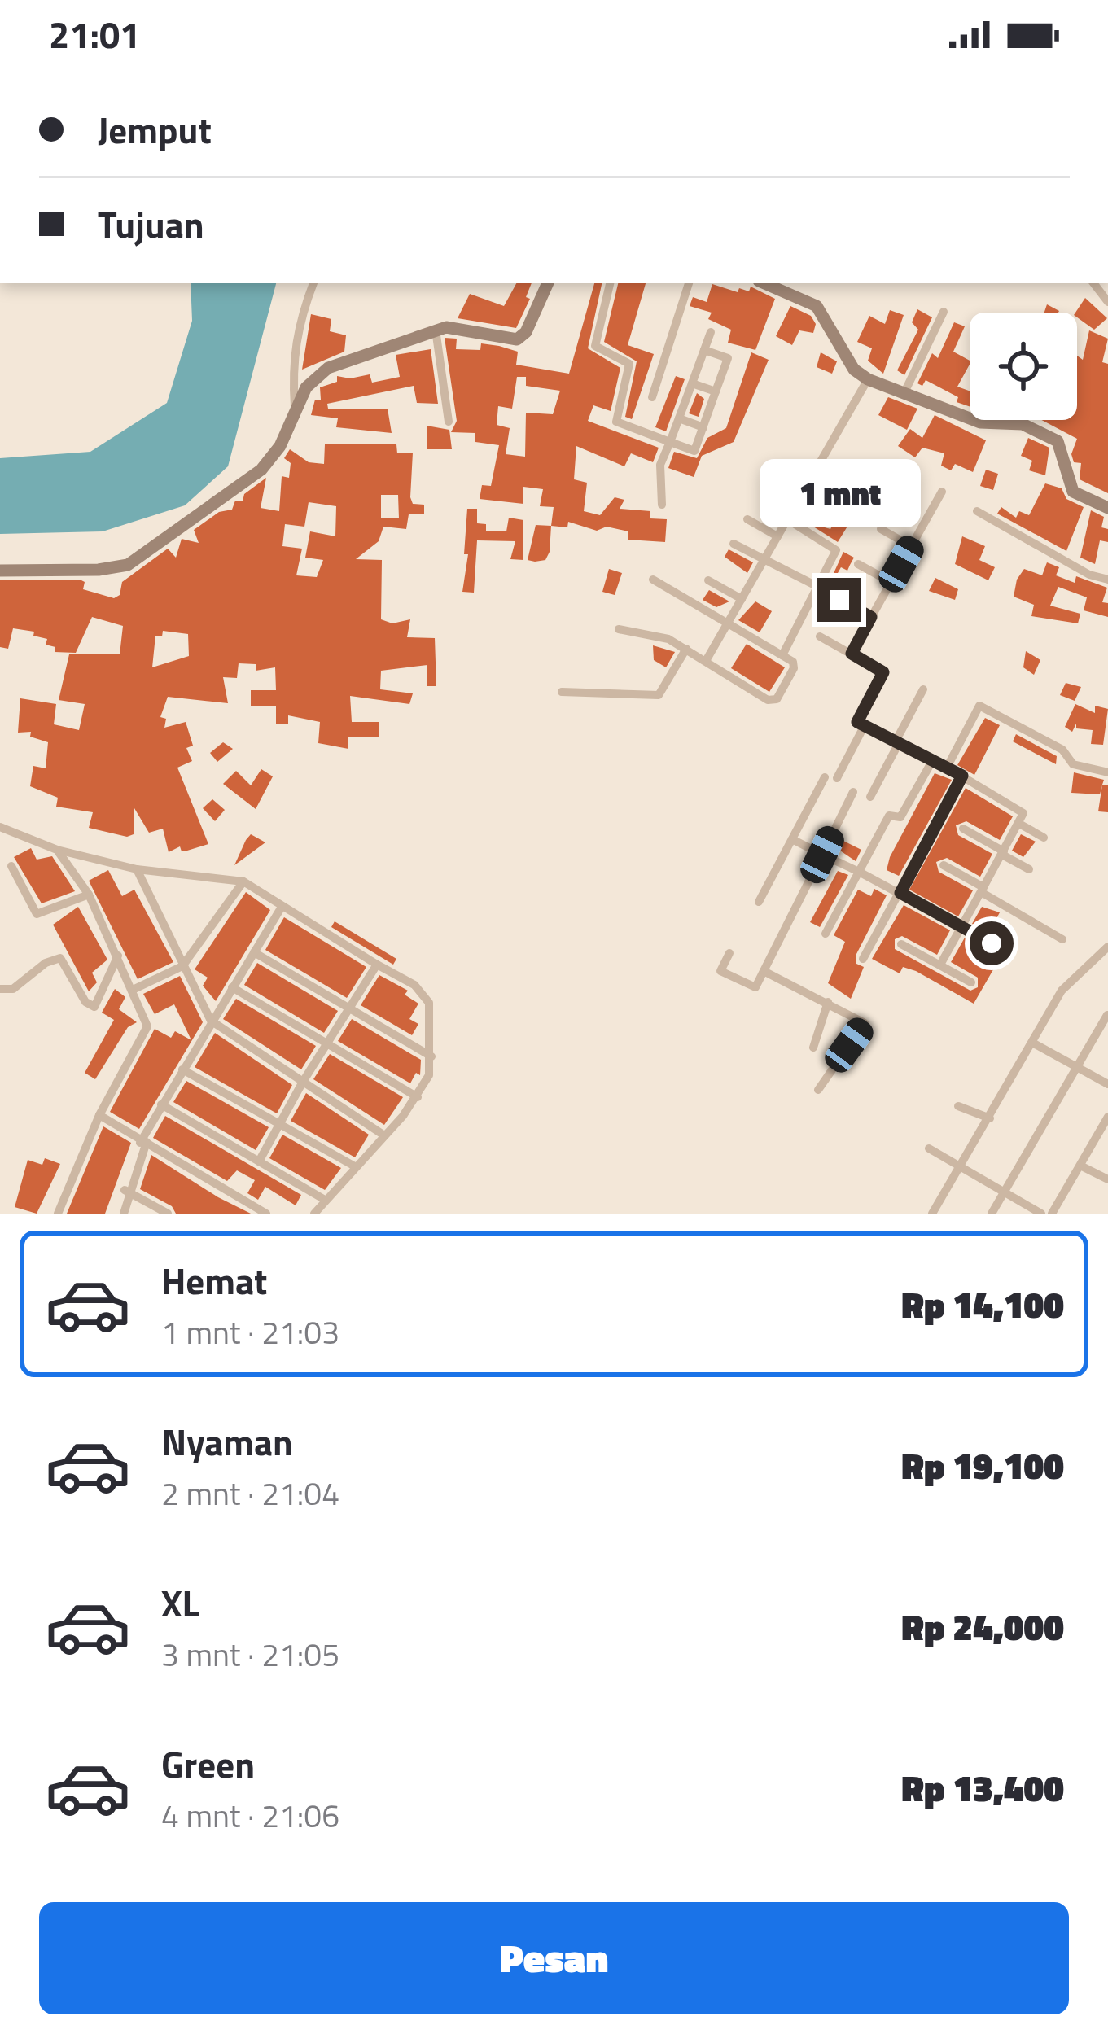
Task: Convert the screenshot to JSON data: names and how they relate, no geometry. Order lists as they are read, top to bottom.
{
  "page": {
    "status": "21:01",
    "banner": ["Jemput", "Tujuan"],
    "bubble": "1 mnt",
    "list": [
      {
        "name": "Hemat",
        "note": "1 mnt · 21:03",
        "value": "Rp 14,100"
      },
      {
        "name": "Nyaman",
        "note": "2 mnt · 21:04",
        "value": "Rp 19,100"
      },
      {
        "name": "XL",
        "note": "3 mnt · 21:05",
        "value": "Rp 24,000"
      },
      {
        "name": "Green",
        "note": "4 mnt · 21:06",
        "value": "Rp 13,400"
      }
    ],
    "buttons": "Pesan"
  }
}
